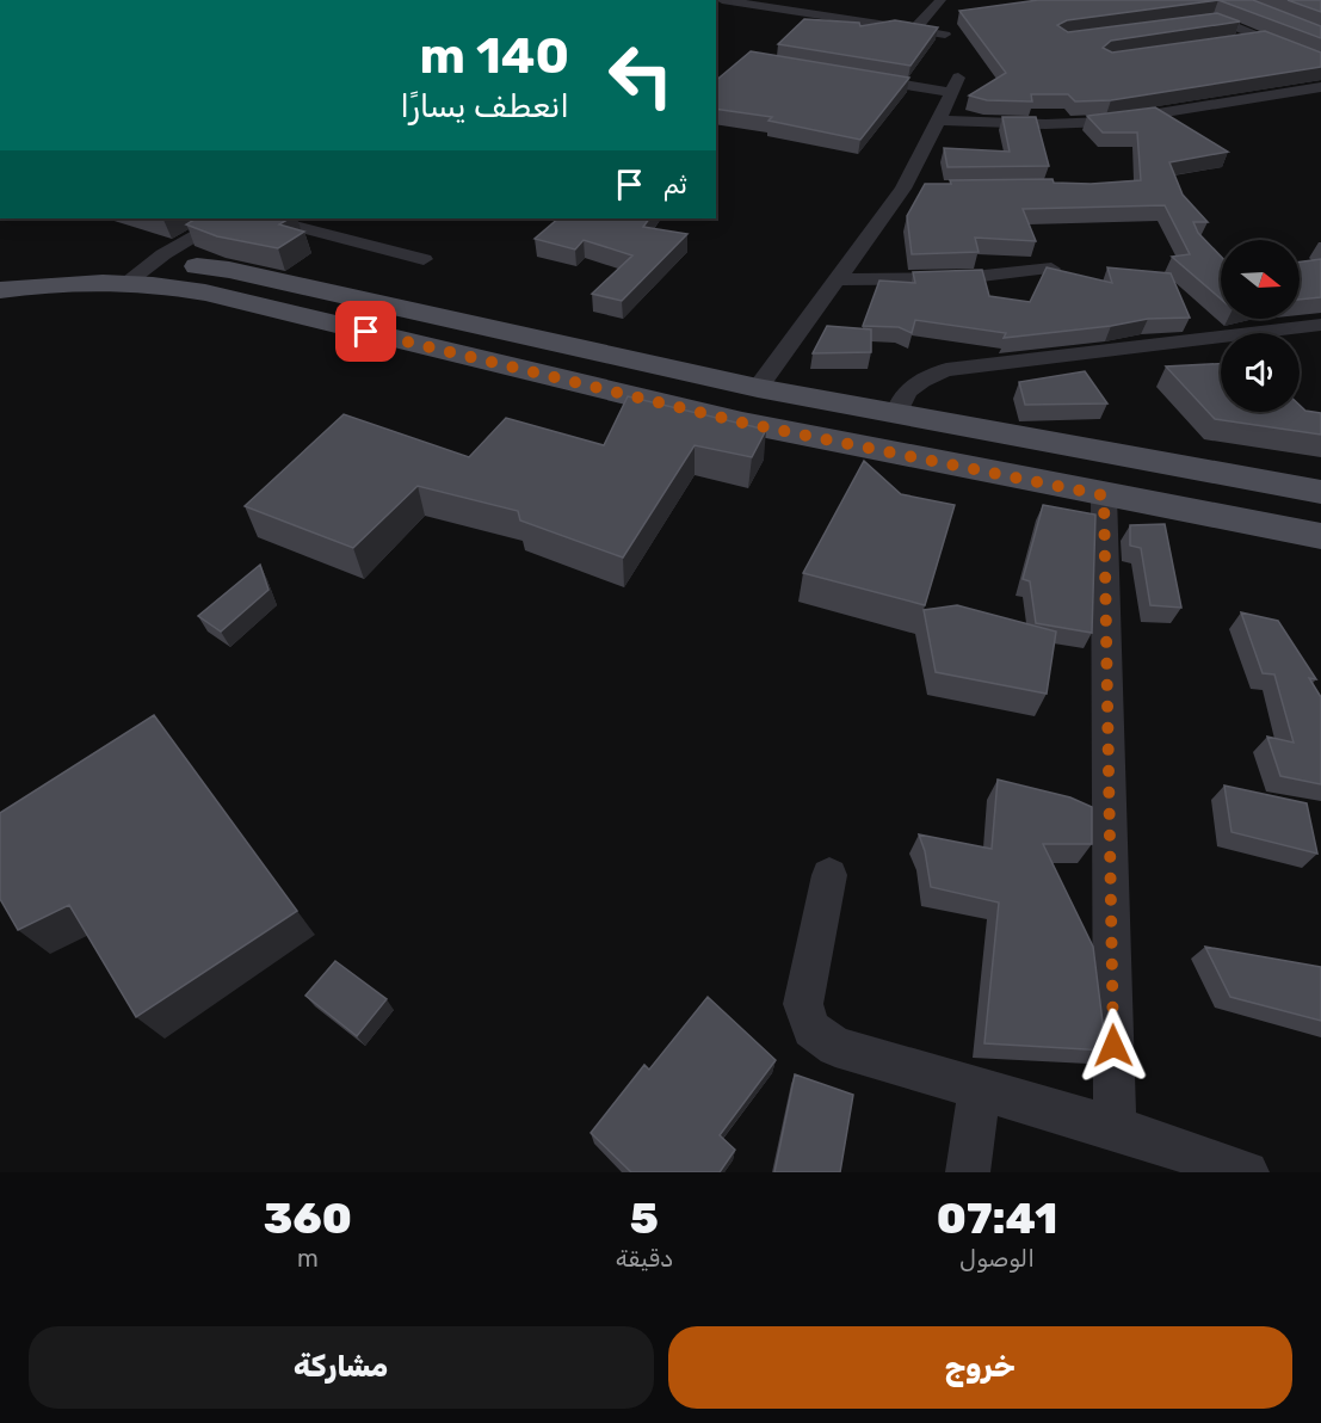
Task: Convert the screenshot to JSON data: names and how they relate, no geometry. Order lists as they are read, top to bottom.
{
  "north": "right",
  "page": {
    "turn": ["140 m", "انعطف يسارًا"],
    "then": "ثم",
    "eta": [
      "07:41",
      "الوصول",
      "5",
      "دقيقة",
      "360",
      "m"
    ],
    "buttons": ["خروج", "مشاركة"]
  }
}
